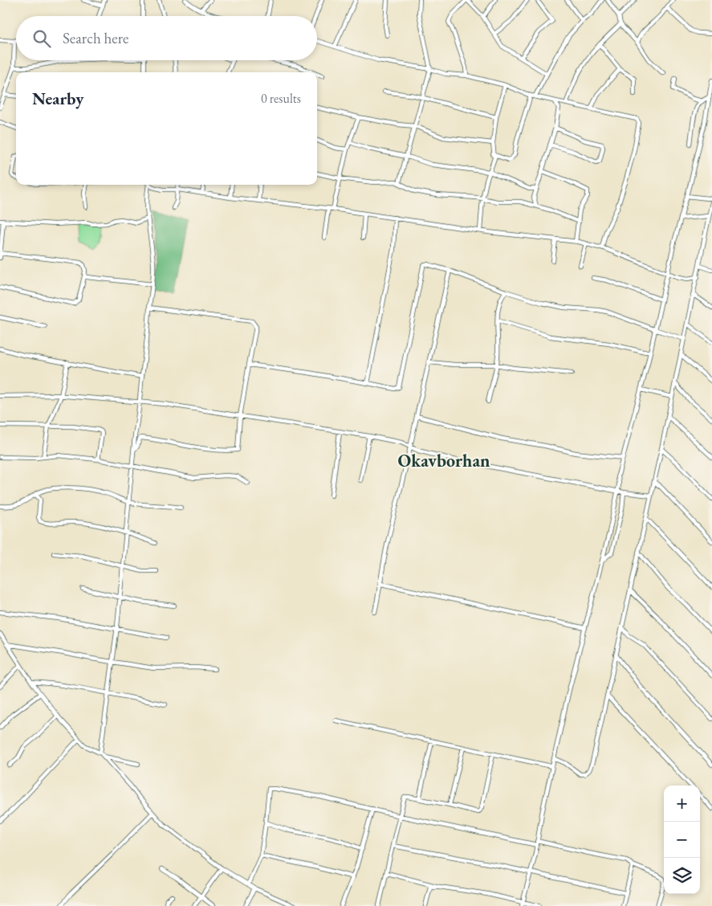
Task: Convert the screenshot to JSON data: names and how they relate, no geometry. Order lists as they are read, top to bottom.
{
  "districts": ["Okavborhan"],
  "page": {
    "search": "Search here",
    "heading": ["Nearby", "0 results"],
    "map_buttons": ["+", "−"]
  }
}
